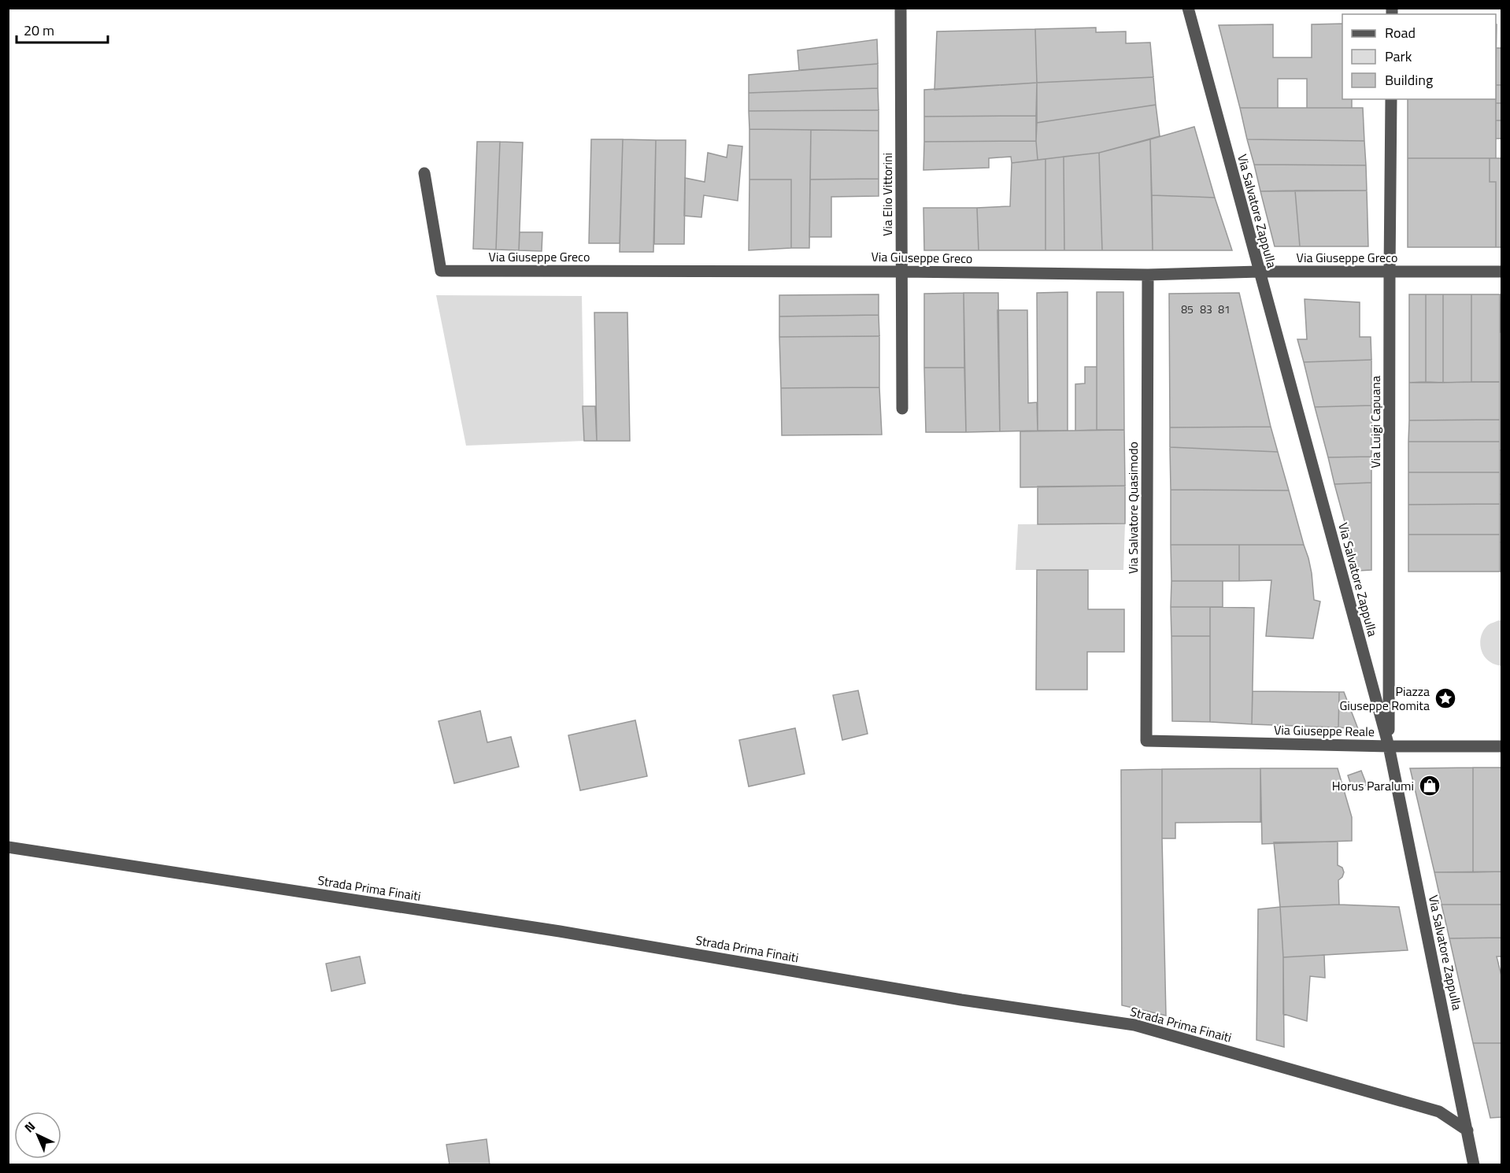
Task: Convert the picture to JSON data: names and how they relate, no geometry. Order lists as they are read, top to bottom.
{
  "streets": {
    "street": [
      "Via Elio Vittorini",
      "Via Salvatore Zappulla",
      "Via Giuseppe Greco",
      "Via Luigi Capuana",
      "Via Salvatore Quasimodo",
      "Via Giuseppe Reale",
      "Strada Prima Finaiti"
    ]
  },
  "crossings": [
    ["Via Elio Vittorini", "Via Giuseppe Greco"],
    ["Via Salvatore Zappulla", "Via Giuseppe Greco"],
    ["Via Salvatore Zappulla", "Via Luigi Capuana"],
    ["Via Salvatore Zappulla", "Via Giuseppe Reale"],
    ["Via Salvatore Zappulla", "Strada Prima Finaiti"],
    ["Via Giuseppe Greco", "Via Luigi Capuana"],
    ["Via Giuseppe Greco", "Via Salvatore Quasimodo"],
    ["Via Luigi Capuana", "Via Giuseppe Reale"],
    ["Via Salvatore Quasimodo", "Via Giuseppe Reale"]
  ],
  "places": {
    "place": ["Piazza Giuseppe Romita"],
    "shop": ["Horus Paralumi"]
  },
  "house_numbers": ["85", "83", "81"],
  "legend": ["Road", "Park", "Building"],
  "scale_bar": "20 m",
  "north": "top left"
}
